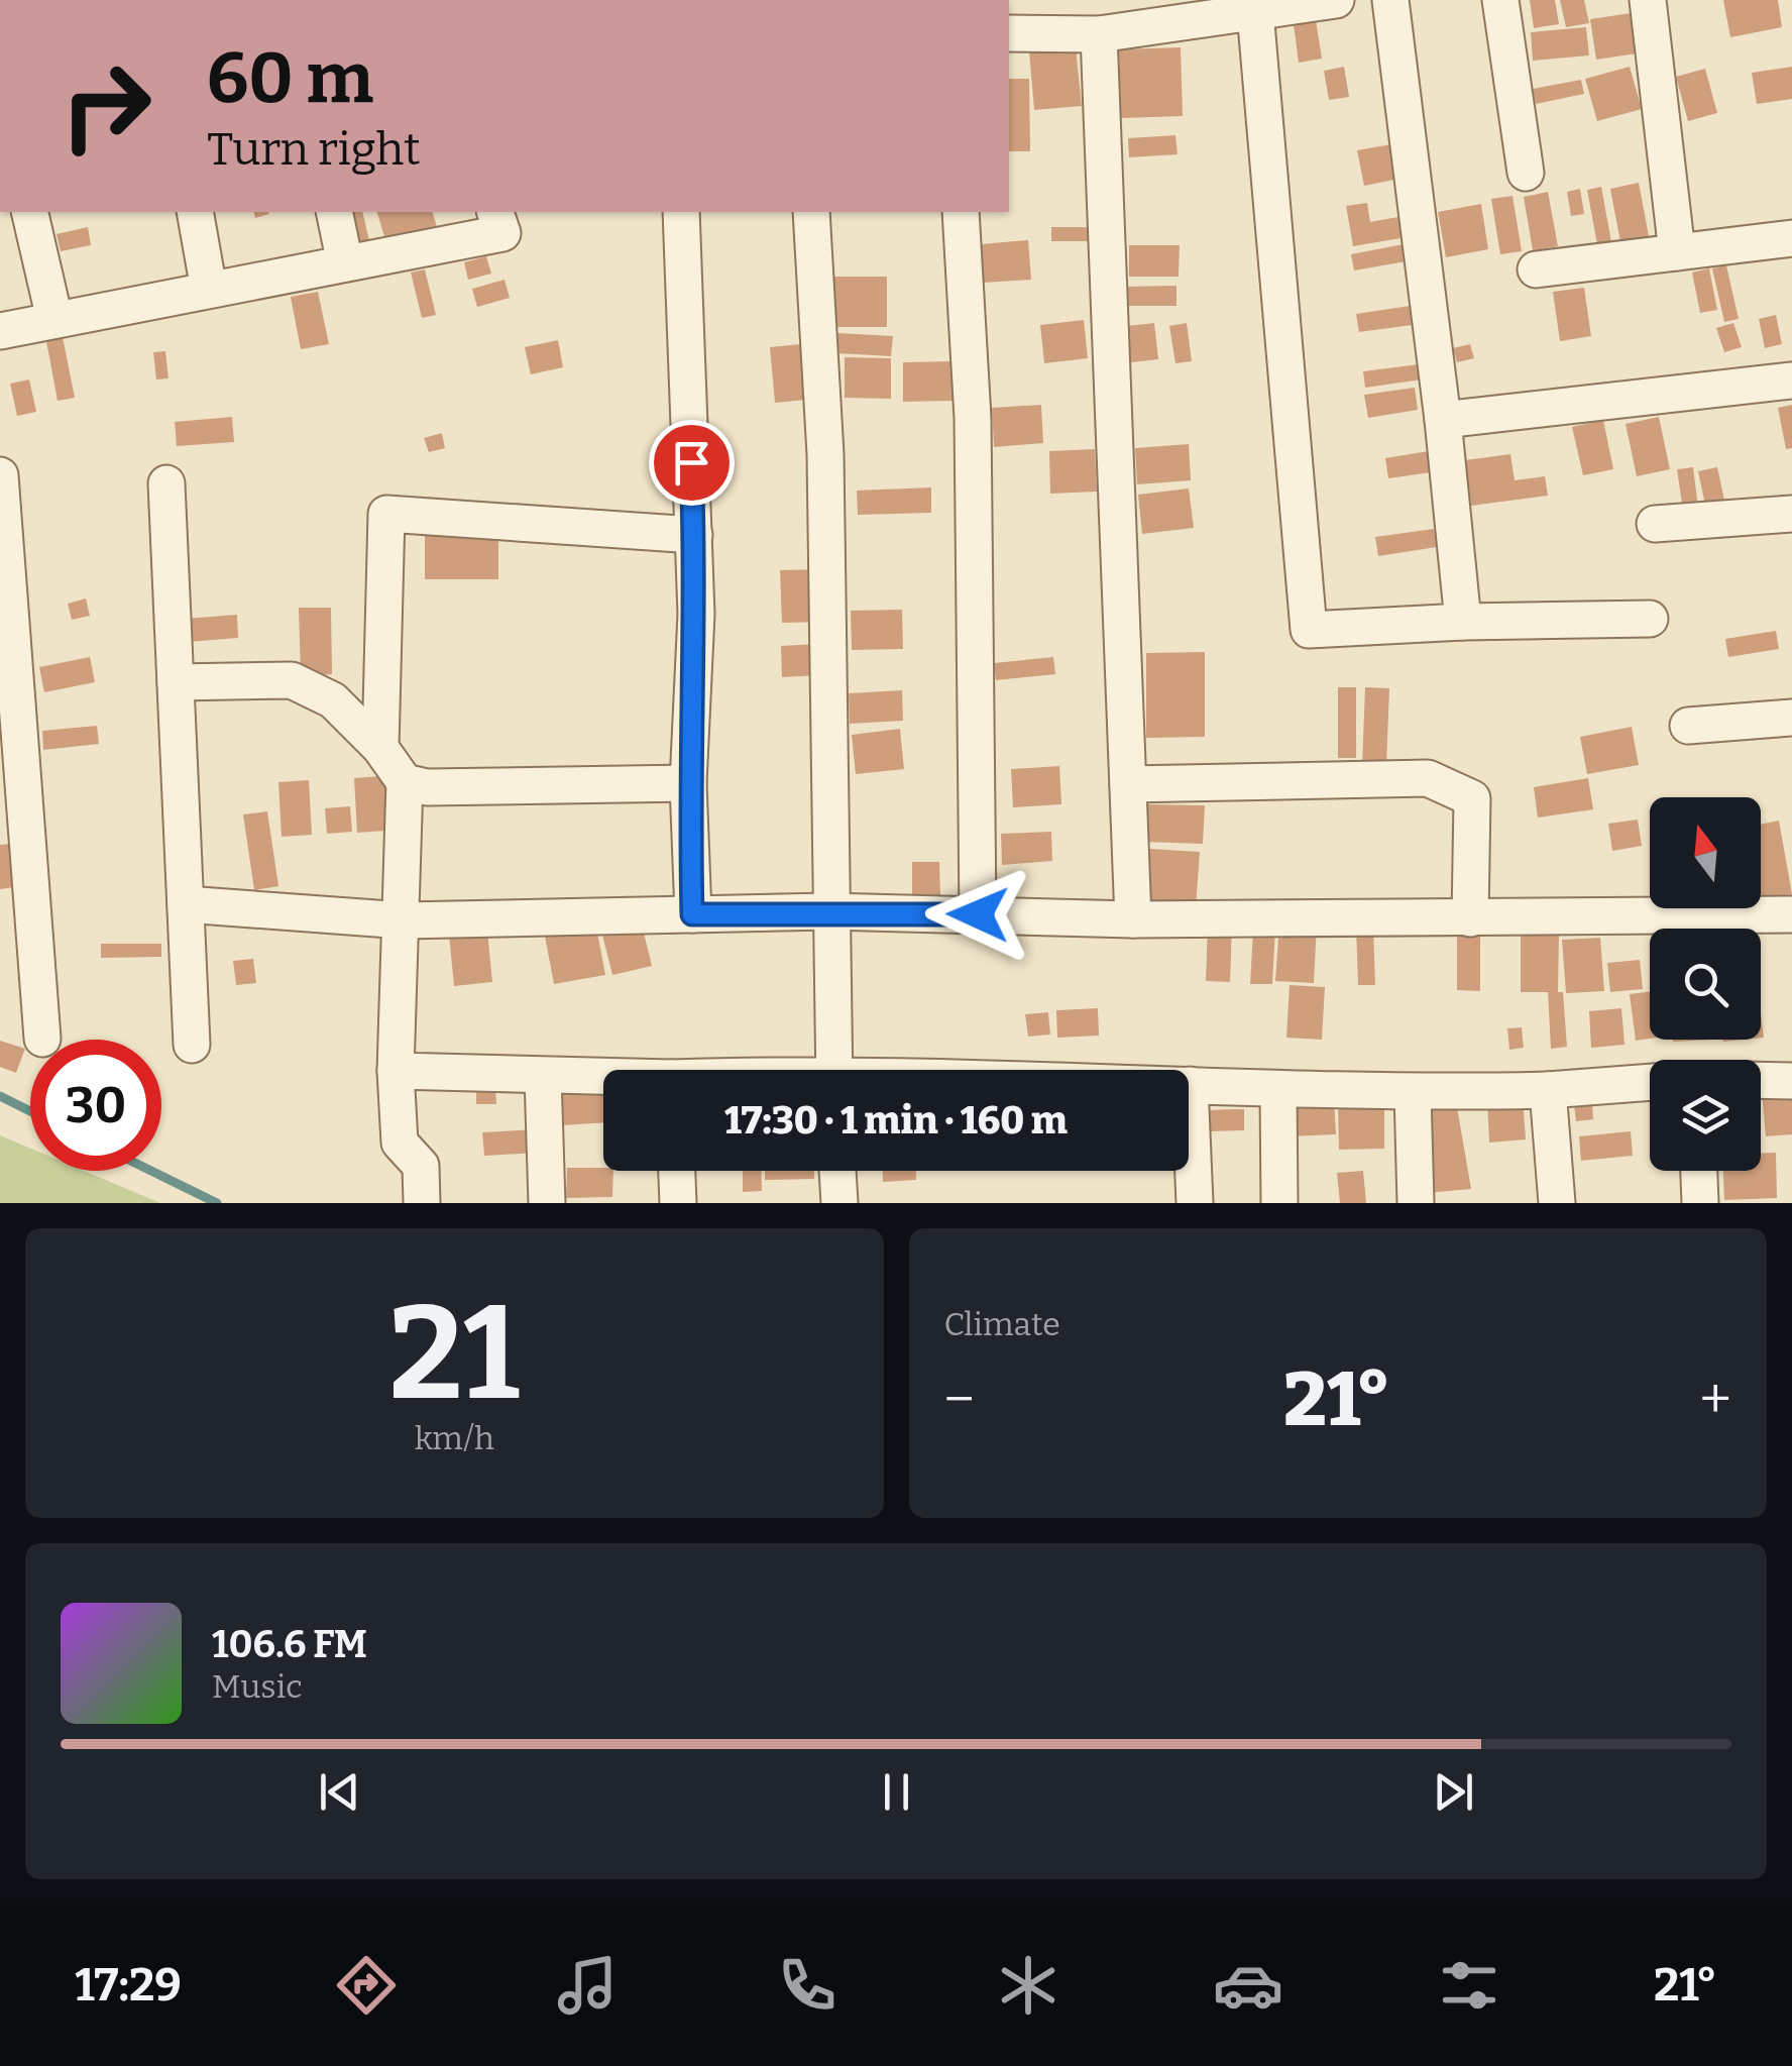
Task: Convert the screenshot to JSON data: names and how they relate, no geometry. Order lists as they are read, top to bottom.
{
  "north": "top",
  "page": {
    "turn": ["60 m", "Turn right"],
    "limit": "30",
    "trip": "17:30 · 1 min · 160 m",
    "tile": [
      ["21", "km/h"],
      "Climate"
    ],
    "heat": ["−", "21°", "+"],
    "song": ["106.6 FM", "Music"],
    "tabs": ["17:29", "21°"]
  }
}
